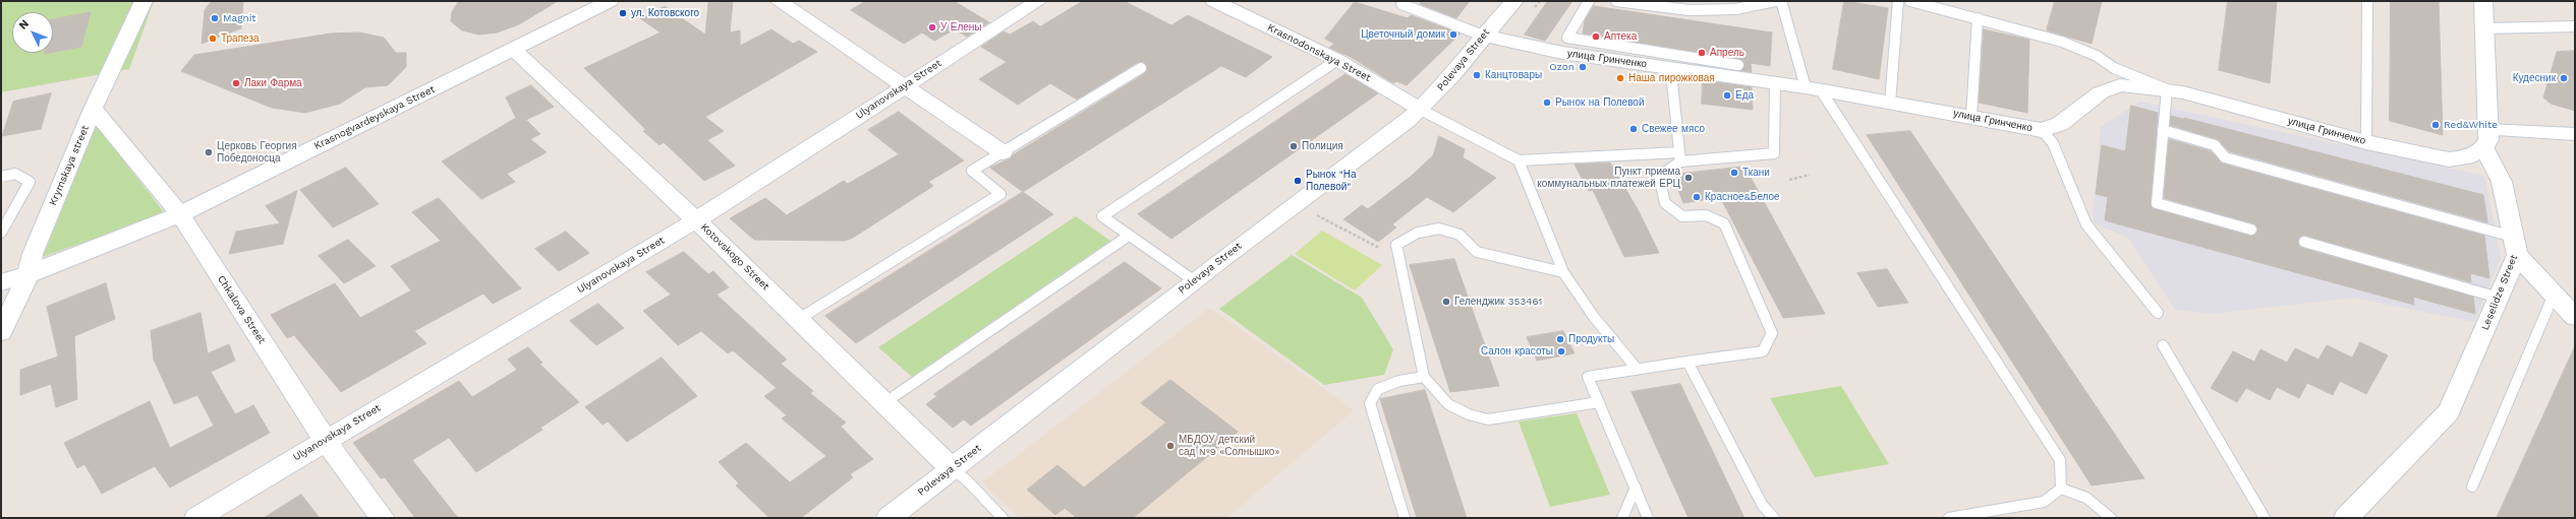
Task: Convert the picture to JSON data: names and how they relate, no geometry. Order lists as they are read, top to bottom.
{
  "streets": {
    "street": [
      "Krasnodonskaya Street",
      "улица Гринченко",
      "Polevaya Street",
      "Ulyanovskaya Street",
      "Krasnogvardeyskaya Street",
      "Krymskaya street",
      "Kotovskogo Street",
      "Leselidze Street",
      "Chkalova Street"
    ]
  },
  "crossings": [
    ["Krasnodonskaya Street", "Polevaya Street"],
    ["улица Гринченко", "Polevaya Street"],
    ["Polevaya Street", "Kotovskogo Street"],
    ["Ulyanovskaya Street", "Kotovskogo Street"],
    ["Ulyanovskaya Street", "Chkalova Street"],
    ["Krasnogvardeyskaya Street", "Krymskaya street"],
    ["Krasnogvardeyskaya Street", "Kotovskogo Street"],
    ["Krasnogvardeyskaya Street", "Chkalova Street"],
    ["Krymskaya street", "Chkalova Street"]
  ],
  "places": [
    "ул. Котовского",
    "Magnit",
    "У Елены",
    "Цветочный домик",
    "Аптека",
    "Трапеза",
    "Апрель",
    "Ozon",
    "Канцтовары",
    "Наша пирожковая",
    "Кудесник",
    "Лаки Фарма",
    "Еда",
    "Рынок на Полевой",
    "Red&White",
    "Свежее мясо",
    "Полиция",
    "Церковь Георгия Победоносца",
    "Ткани",
    "Пункт приема коммунальных платежей ЕРЦ",
    "Рынок \"На Полевой\"",
    "Красное&Белое",
    "Геленджик 353461",
    "Продукты",
    "Салон красоты",
    "МБДОУ детский сад №9 «Солнышко»"
  ],
  "north": "top left"
}
